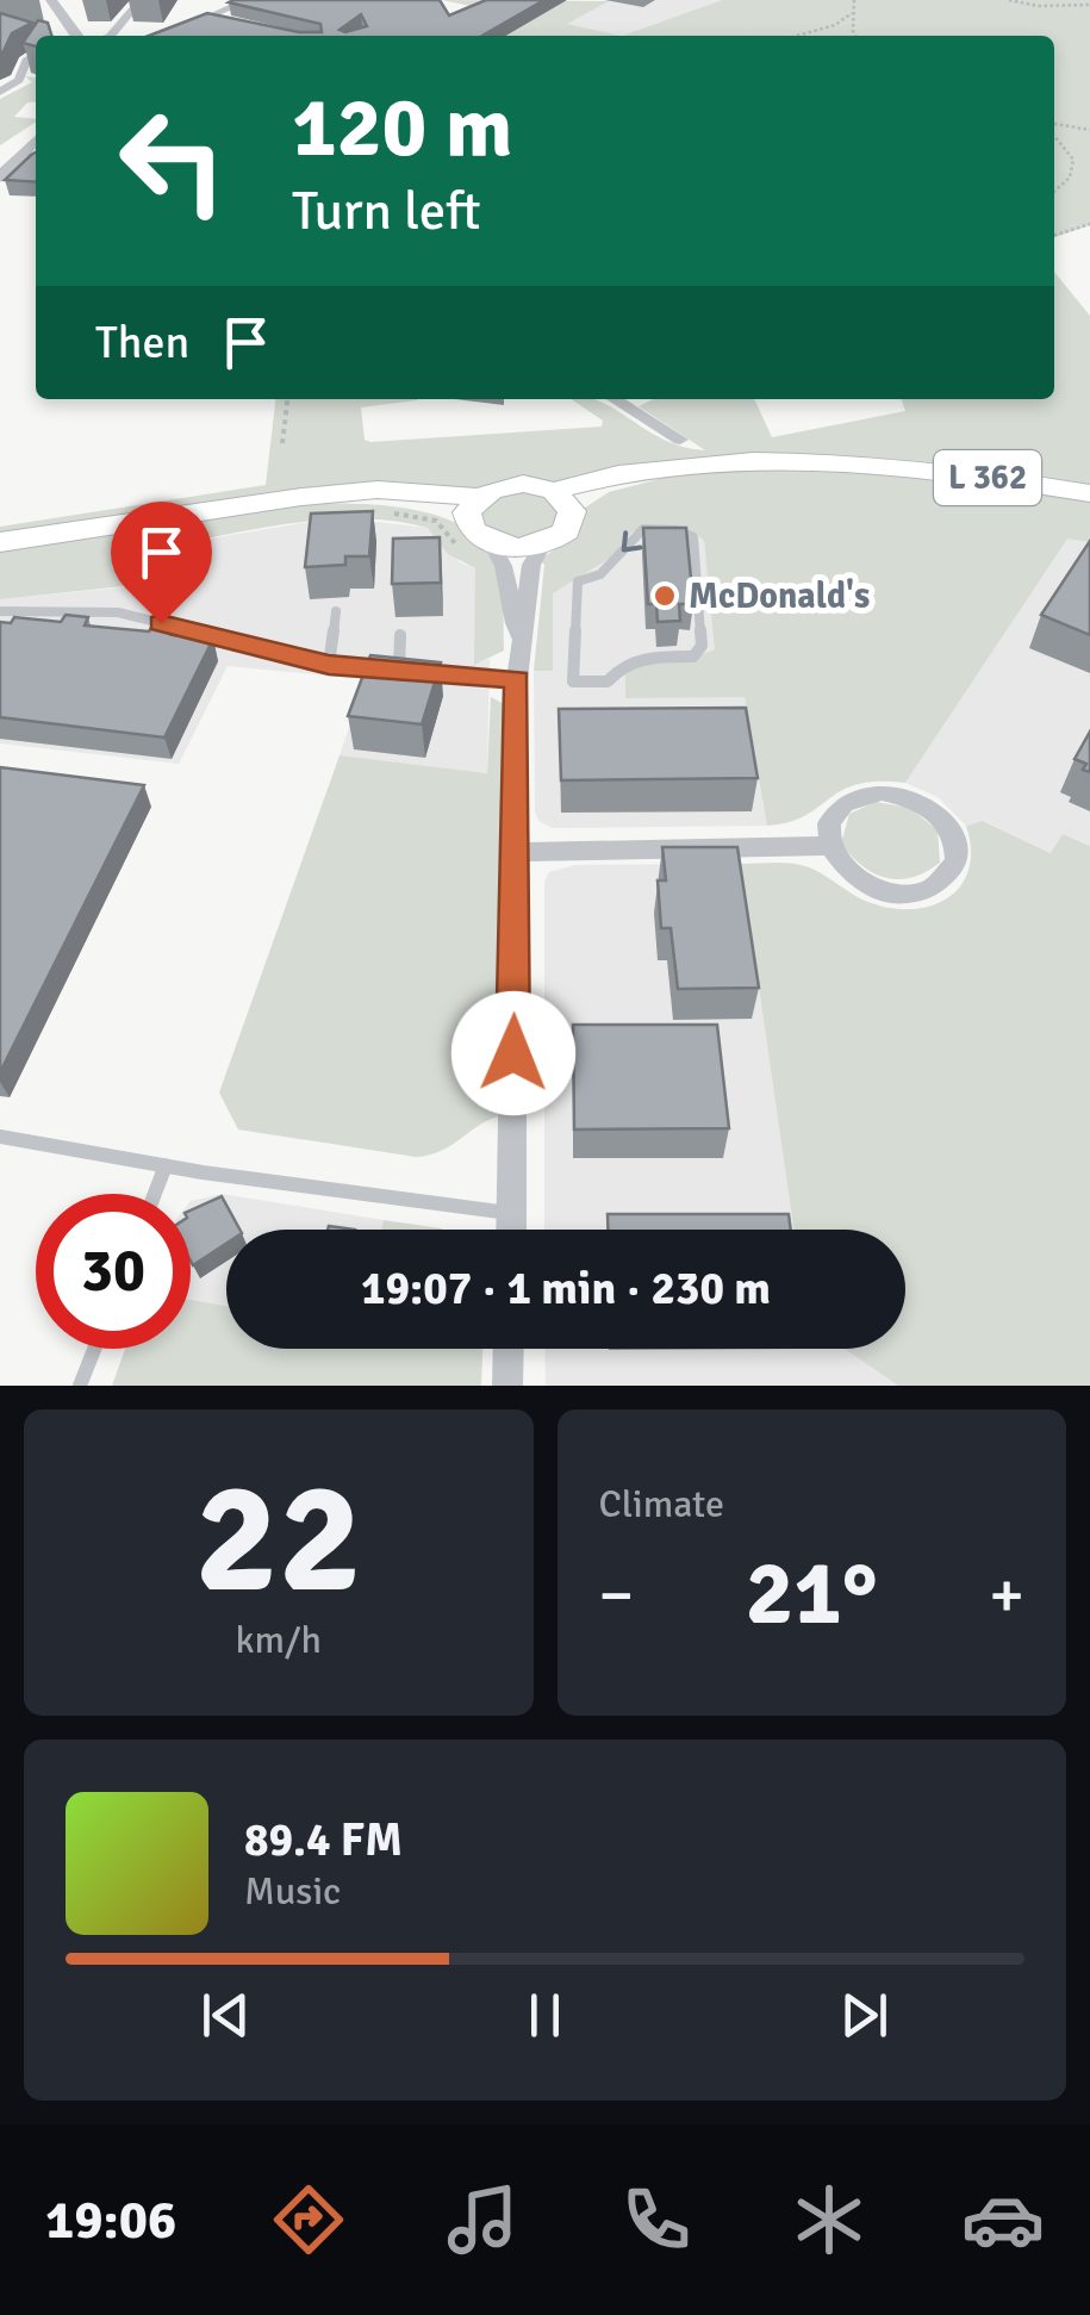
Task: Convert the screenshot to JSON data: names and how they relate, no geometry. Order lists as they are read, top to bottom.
{
  "streets": {
    "main road": ["L 362"]
  },
  "places": ["McDonald's"],
  "page": {
    "turn": ["120 m", "Turn left"],
    "then": "Then",
    "limit": "30",
    "trip": "19:07 · 1 min · 230 m",
    "tile": [
      ["22", "km/h"],
      "Climate"
    ],
    "heat": ["−", "21°", "+"],
    "song": ["89.4 FM", "Music"],
    "tabs": "19:06"
  }
}
